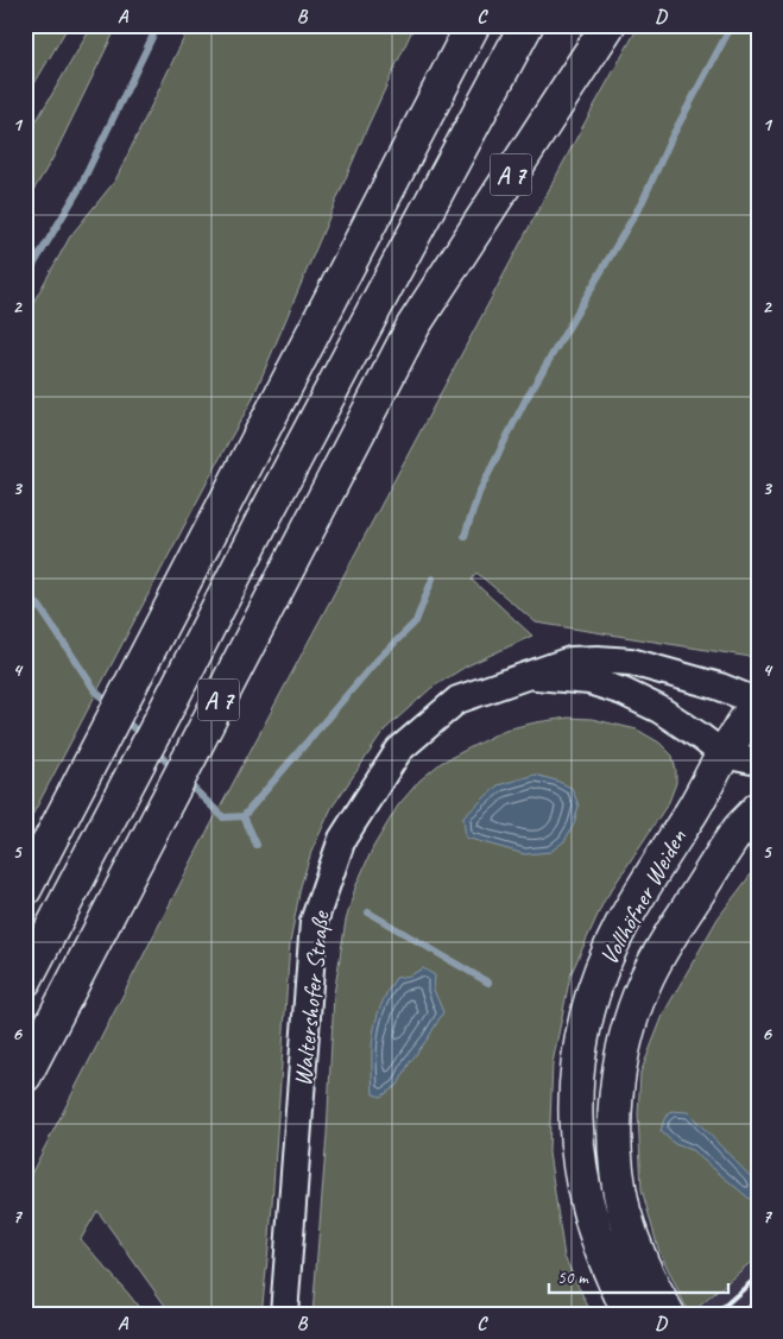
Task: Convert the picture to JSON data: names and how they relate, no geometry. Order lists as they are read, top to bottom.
{
  "streets": {
    "main road": ["A 7", "Vollhöfner Weiden"],
    "street": ["Waltershofer Straße"]
  },
  "crossings": [
    ["Vollhöfner Weiden", "Waltershofer Straße"]
  ],
  "scale_bar": "50 m",
  "grid": {
    "columns": [
      "A",
      "B",
      "C",
      "D"
    ],
    "rows": [
      "1",
      "2",
      "3",
      "4",
      "5",
      "6",
      "7"
    ]
  }
}
